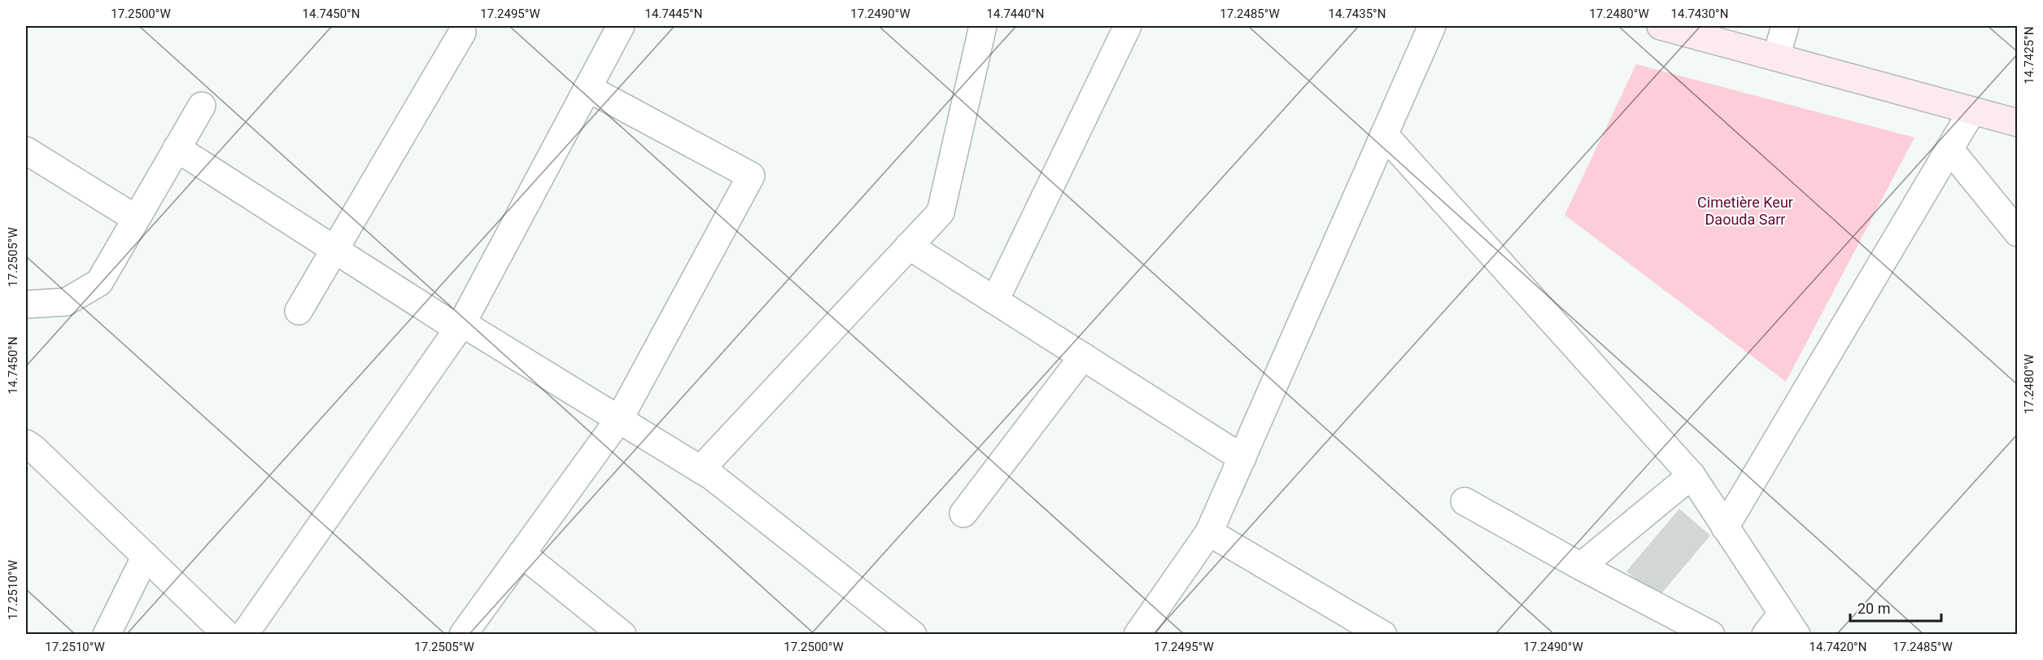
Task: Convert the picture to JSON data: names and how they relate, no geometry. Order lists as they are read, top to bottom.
{
  "parks": ["Cimetière Keur Daouda Sarr"],
  "scale_bar": "20 m",
  "coordinates": [
    "17.2500°W",
    "14.7450°N",
    "17.2495°W",
    "14.7445°N",
    "17.2490°W",
    "14.7440°N",
    "17.2485°W",
    "14.7435°N",
    "17.2480°W",
    "14.7430°N",
    "14.7425°N",
    "17.2505°W",
    "17.2510°W",
    "14.7420°N"
  ]
}
